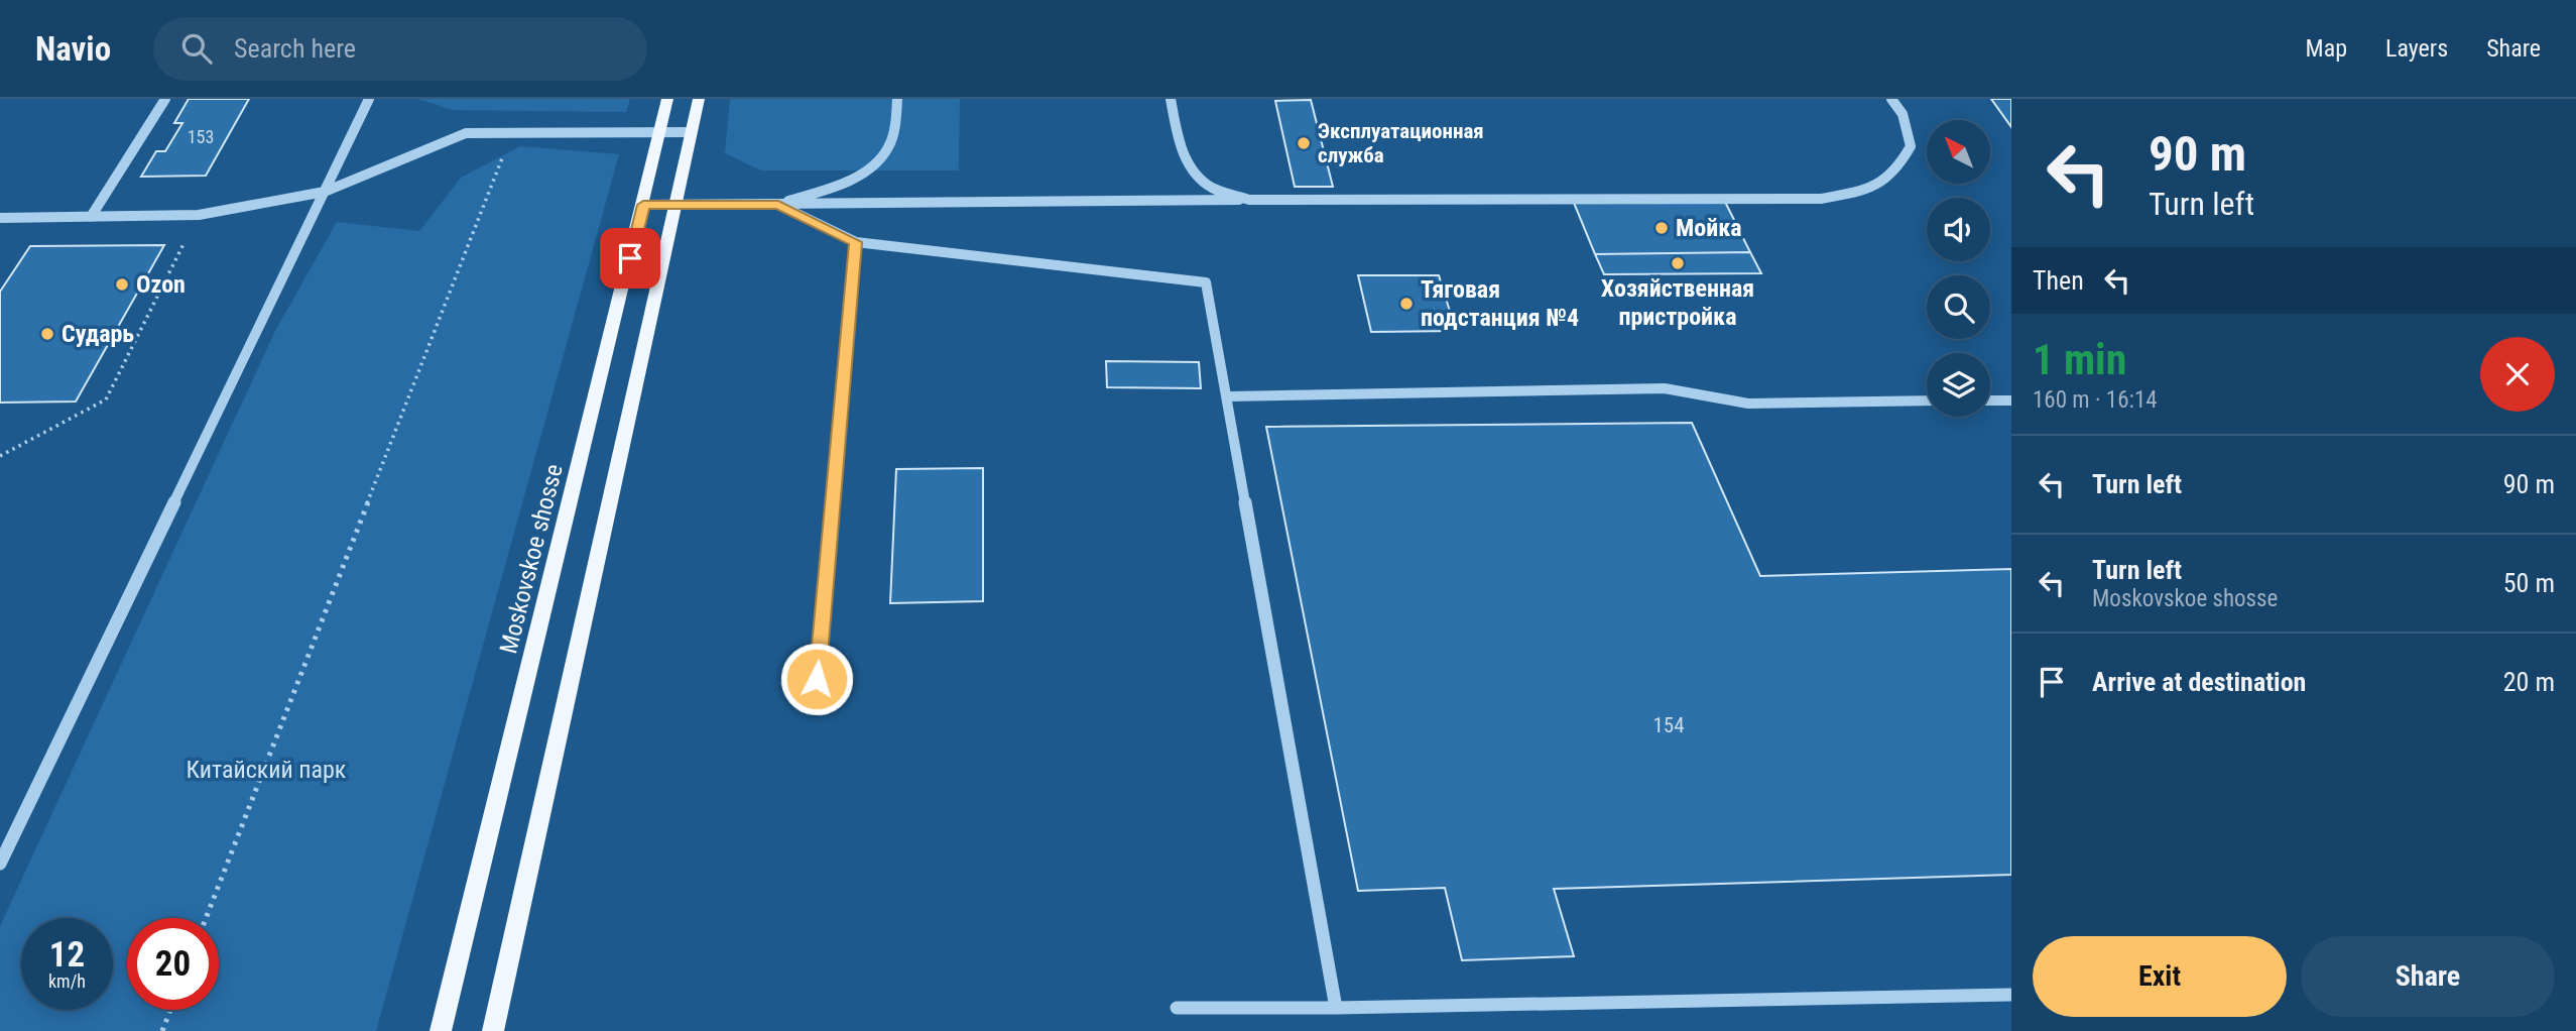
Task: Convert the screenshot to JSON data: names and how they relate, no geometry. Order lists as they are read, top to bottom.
{
  "streets": {
    "main road": ["Moskovskoe shosse"]
  },
  "parks": ["Китайский парк"],
  "places": [
    "Эксплуатационная служба",
    "Мойка",
    "Хозяйственная пристройка",
    "Ozon",
    "Тяговая подстанция №4",
    "Сударь"
  ],
  "house_numbers": ["153", "154"],
  "north": "top left",
  "page": {
    "header": "Navio",
    "search": "Search here",
    "nav": ["Map", "Layers", "Share"],
    "turn": ["90 m", "Turn left"],
    "then": "Then",
    "heading": ["1 min", "160 m · 16:14"],
    "list": [
      {
        "name": "Turn left",
        "value": "90 m"
      },
      {
        "name": "Turn left",
        "note": "Moskovskoe shosse",
        "value": "50 m"
      },
      {
        "name": "Arrive at destination",
        "value": "20 m"
      }
    ],
    "speed": "12 km/h",
    "limit": "20",
    "buttons": ["Exit", "Share"]
  }
}
